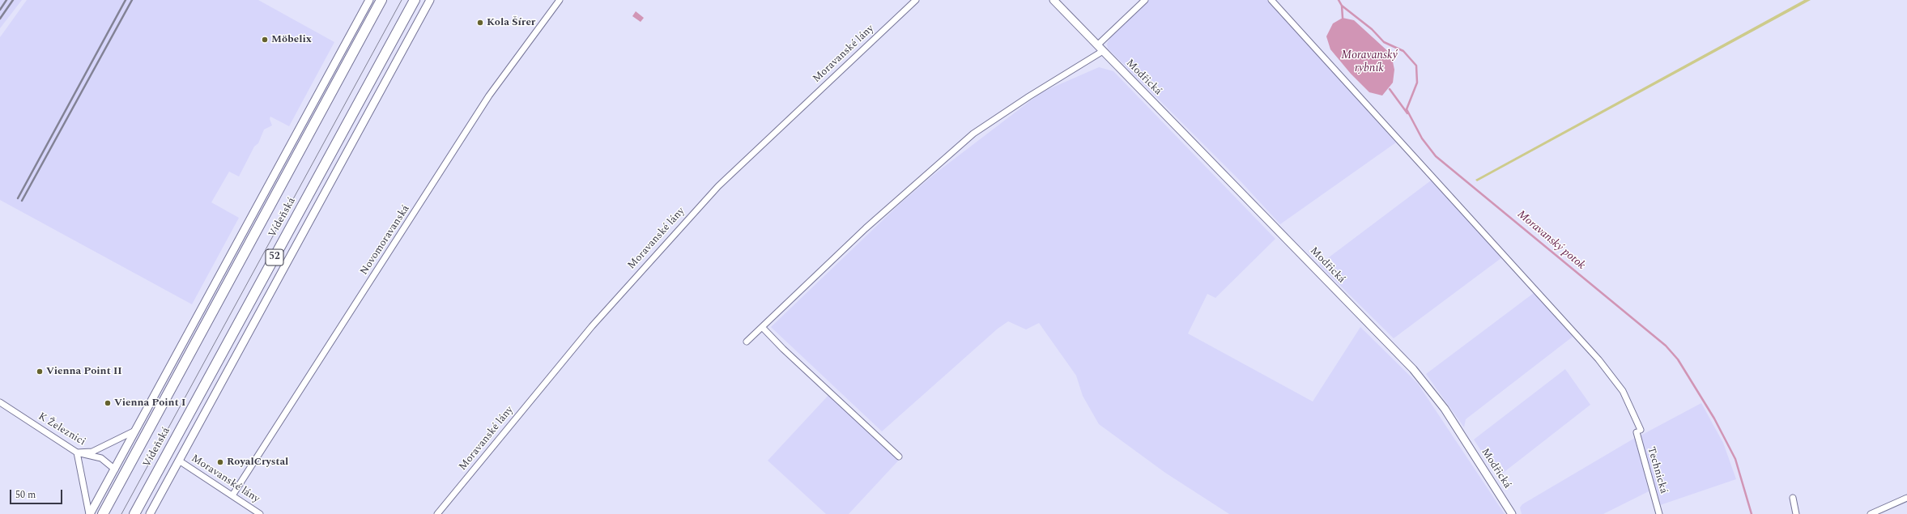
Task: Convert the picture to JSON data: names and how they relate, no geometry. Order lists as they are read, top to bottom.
{
  "streets": {
    "highway": ["Vídeňská", "52"],
    "street": [
      "Moravanské lány",
      "Modřická",
      "Novomoravanská",
      "K Železnici",
      "Technická"
    ]
  },
  "crossings": [
    ["Moravanské lány", "Novomoravanská"]
  ],
  "water": ["Moravanský rybník", "Moravanský potok"],
  "places": [
    "Kola Šírer",
    "Möbelix",
    "Vienna Point II",
    "Vienna Point I",
    "RoyalCrystal"
  ],
  "scale_bar": "50 m"
}
